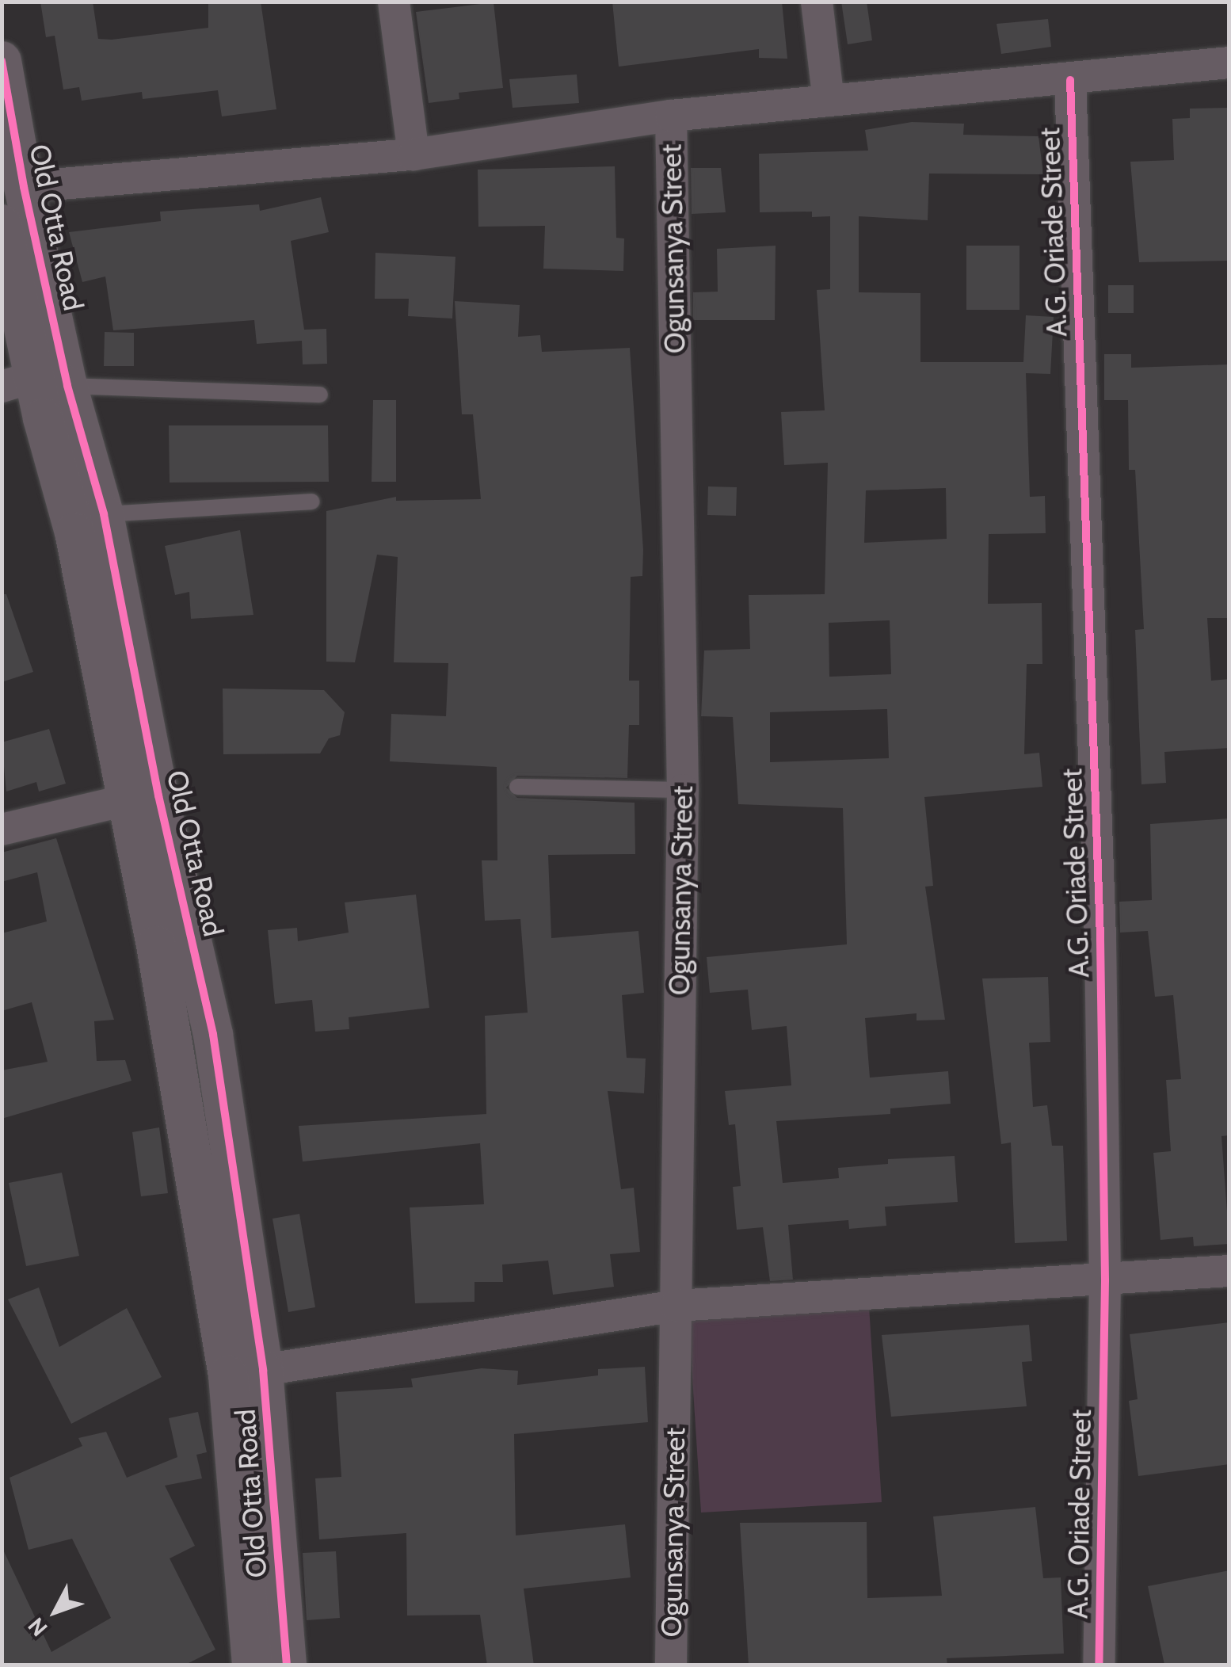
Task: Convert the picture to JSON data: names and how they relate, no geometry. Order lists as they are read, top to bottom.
{
  "streets": {
    "street": ["Old Otta Road", "A.G. Oriade Street", "Ogunsanya Street"]
  },
  "north": "bottom left"
}
